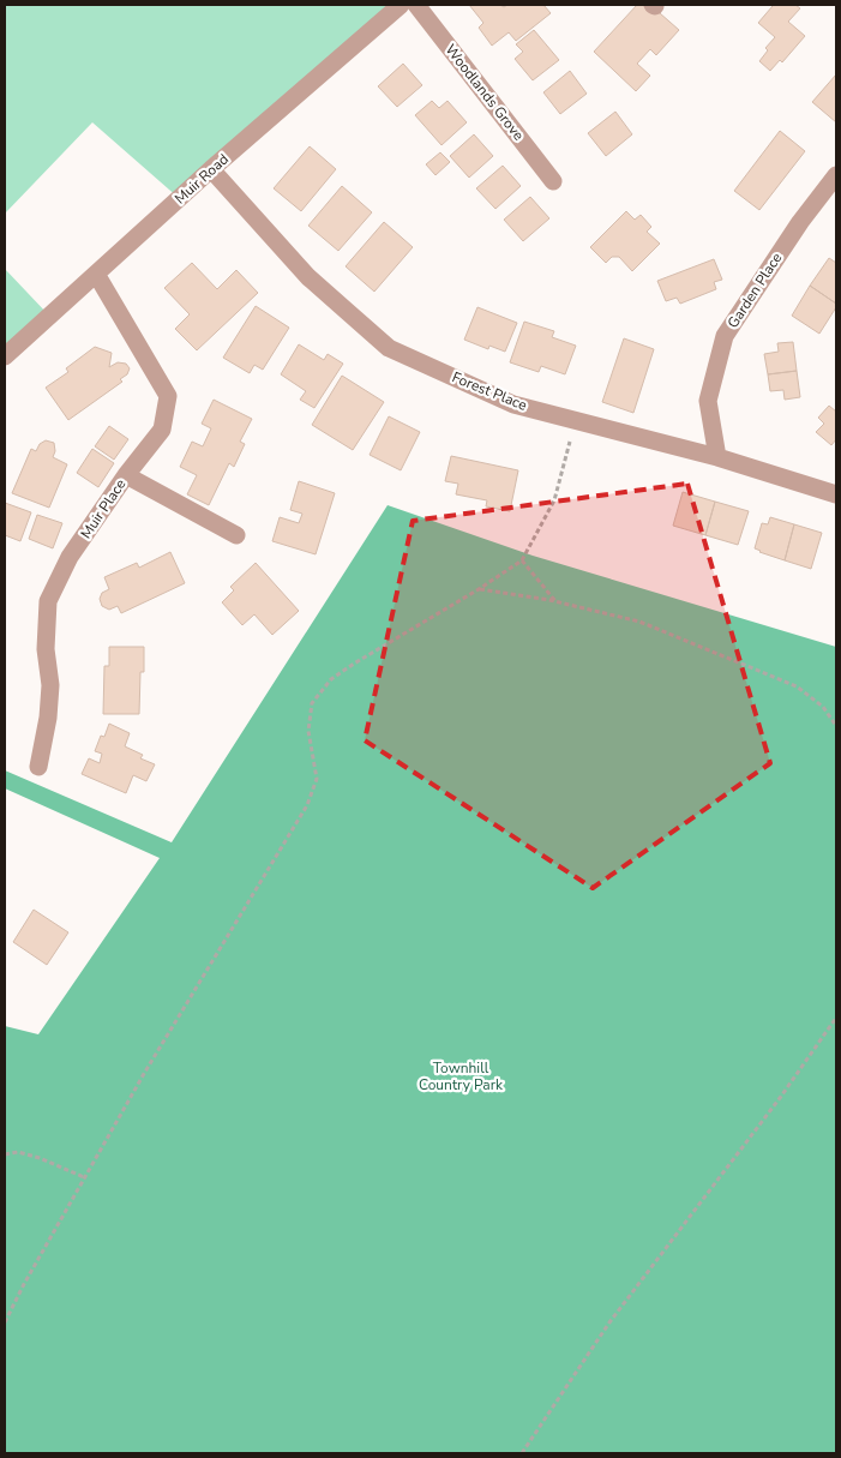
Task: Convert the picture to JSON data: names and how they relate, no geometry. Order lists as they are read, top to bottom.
{
  "streets": {
    "street": [
      "Woodlands Grove",
      "Muir Road",
      "Garden Place",
      "Forest Place",
      "Muir Place"
    ]
  },
  "crossings": [
    ["Muir Road", "Forest Place"],
    ["Muir Road", "Muir Place"],
    ["Garden Place", "Forest Place"]
  ],
  "parks": ["Townhill Country Park"]
}
